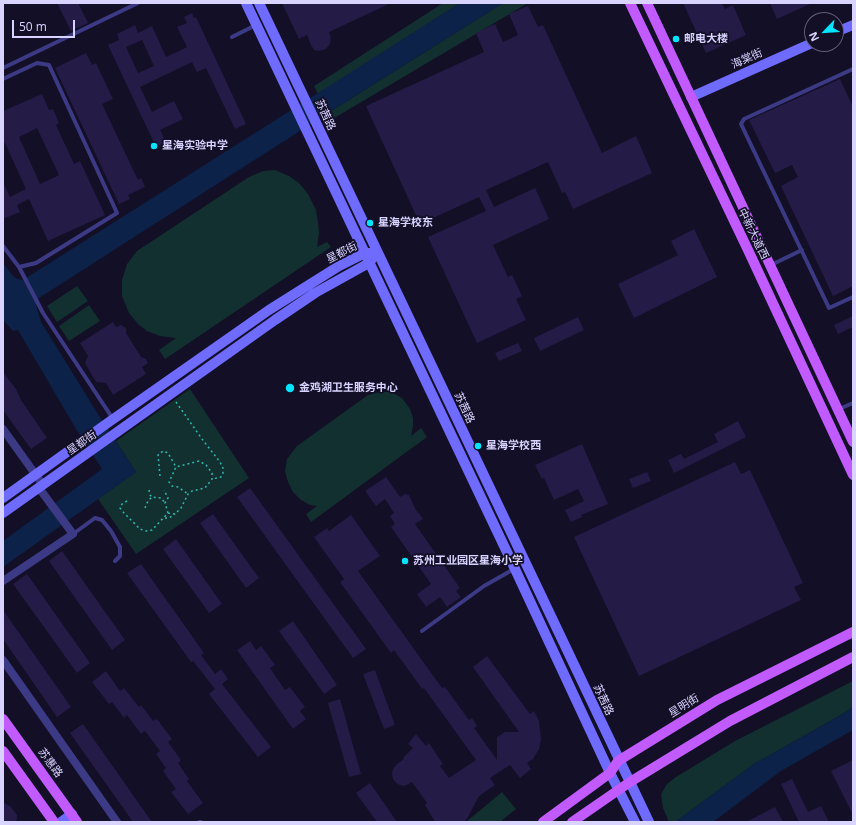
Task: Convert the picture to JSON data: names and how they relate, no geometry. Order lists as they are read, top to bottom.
{
  "streets": {
    "main road": [
      "海棠街",
      "苏茜路",
      "中新大道西",
      "星都街",
      "星明街",
      "苏惠路"
    ]
  },
  "crossings": [
    ["海棠街", "中新大道西"],
    ["苏茜路", "星都街"],
    ["苏茜路", "星明街"]
  ],
  "places": [
    "邮电大楼",
    "星海实验中学",
    "星海学校东",
    "金鸡湖卫生服务中心",
    "星海学校西",
    "苏州工业园区星海小学"
  ],
  "scale_bar": "50 m",
  "north": "bottom left"
}
